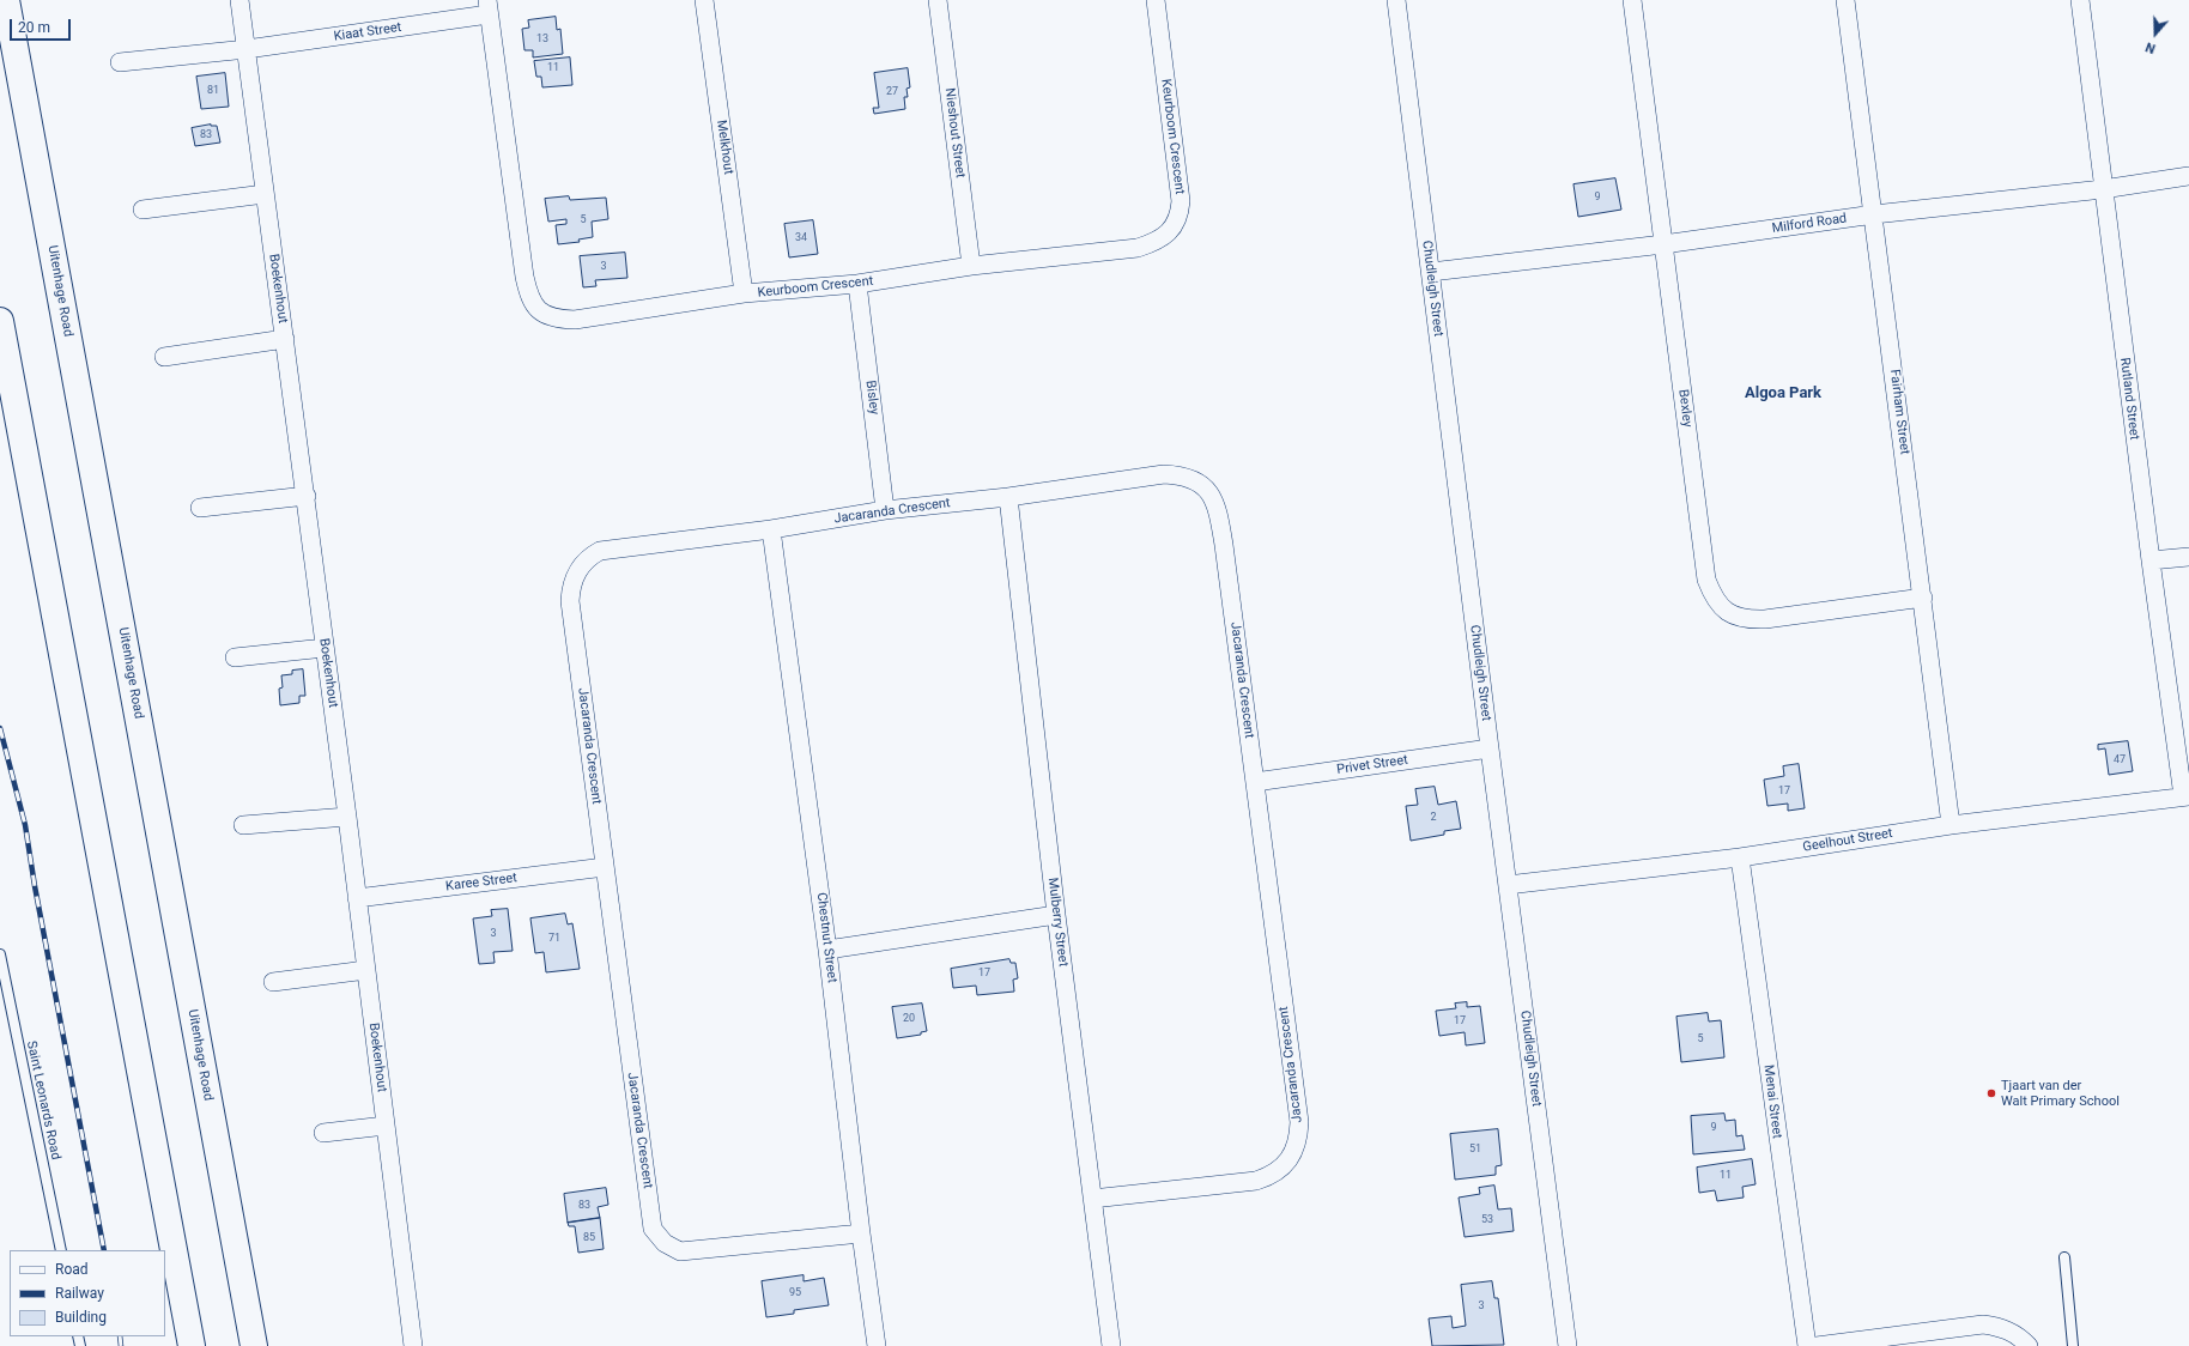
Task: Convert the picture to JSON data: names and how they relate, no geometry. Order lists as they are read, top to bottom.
{
  "streets": {
    "main road": ["Uitenhage Road"],
    "street": [
      "Kiaat Street",
      "Nieshout Street",
      "Keurboom Crescent",
      "Melkhout",
      "Milford Road",
      "Boekenhout",
      "Chudleigh Street",
      "Bisley",
      "Rutland Street",
      "Bexley",
      "Fairham Street",
      "Jacaranda Crescent",
      "Privet Street",
      "Geelhout Street",
      "Karee Street",
      "Mulberry Street",
      "Chestnut Street",
      "Menai Street"
    ],
    "lane": ["Saint Leonards Road"]
  },
  "crossings": [
    ["Kiaat Street", "Keurboom Crescent"],
    ["Kiaat Street", "Boekenhout"],
    ["Nieshout Street", "Keurboom Crescent"],
    ["Keurboom Crescent", "Melkhout"],
    ["Keurboom Crescent", "Bisley"],
    ["Milford Road", "Chudleigh Street"],
    ["Milford Road", "Rutland Street"],
    ["Milford Road", "Bexley"],
    ["Milford Road", "Fairham Street"],
    ["Boekenhout", "Karee Street"],
    ["Chudleigh Street", "Privet Street"],
    ["Chudleigh Street", "Geelhout Street"],
    ["Bisley", "Jacaranda Crescent"],
    ["Rutland Street", "Geelhout Street"],
    ["Bexley", "Fairham Street"],
    ["Fairham Street", "Geelhout Street"],
    ["Jacaranda Crescent", "Privet Street"],
    ["Jacaranda Crescent", "Karee Street"],
    ["Jacaranda Crescent", "Mulberry Street"],
    ["Jacaranda Crescent", "Chestnut Street"],
    ["Geelhout Street", "Menai Street"]
  ],
  "districts": ["Algoa Park"],
  "places": ["Tjaart van der Walt Primary School"],
  "house_numbers": [
    "13",
    "11",
    "81",
    "27",
    "83",
    "9",
    "5",
    "34",
    "3",
    "47",
    "17",
    "2",
    "3",
    "71",
    "17",
    "20",
    "17",
    "5",
    "9",
    "51",
    "11",
    "83",
    "53",
    "85",
    "95",
    "3"
  ],
  "legend": ["Road", "Railway", "Building"],
  "scale_bar": "20 m",
  "north": "bottom"
}
